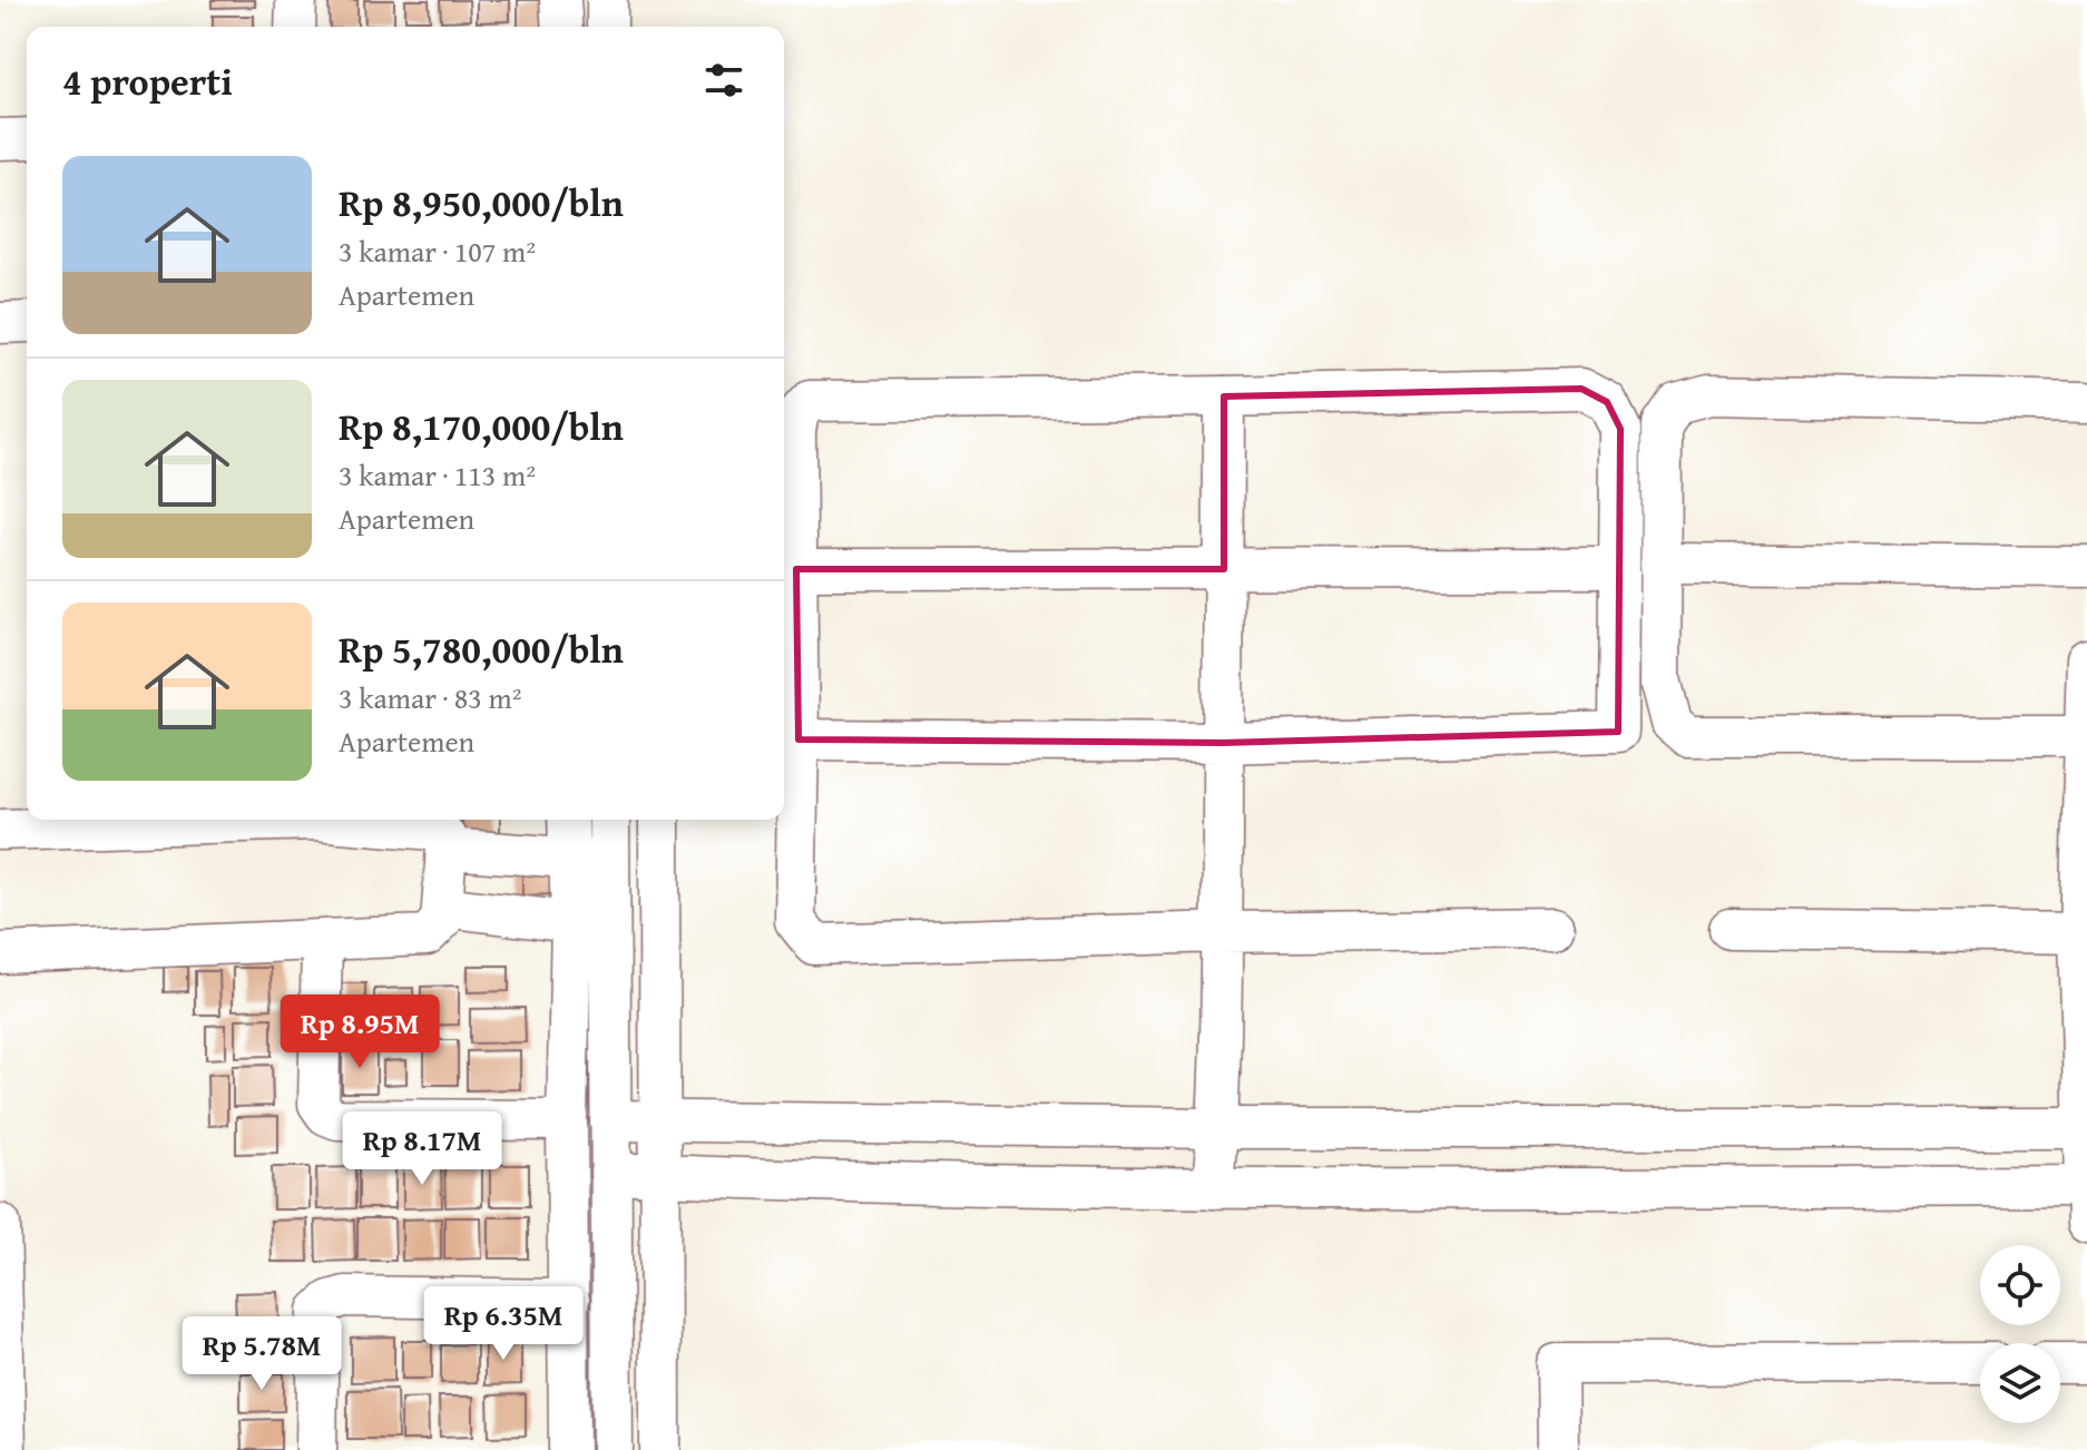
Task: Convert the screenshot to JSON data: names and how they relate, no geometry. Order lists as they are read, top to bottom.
{
  "page": {
    "heading": "4 properti",
    "list": [
      {
        "name": "Rp 8,950,000/bln",
        "note": "3 kamar · 107 m² · Apartemen"
      },
      {
        "name": "Rp 8,170,000/bln",
        "note": "3 kamar · 113 m² · Apartemen"
      },
      {
        "name": "Rp 5,780,000/bln",
        "note": "3 kamar · 83 m² · Apartemen"
      }
    ],
    "price": [
      "Rp 8.95M",
      "Rp 8.17M",
      "Rp 6.35M",
      "Rp 5.78M"
    ]
  }
}
